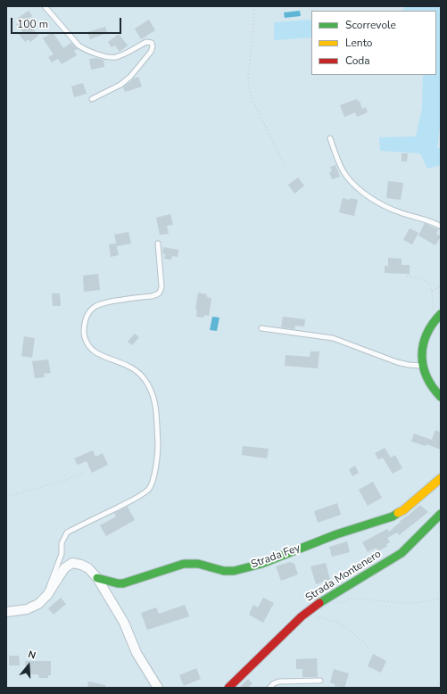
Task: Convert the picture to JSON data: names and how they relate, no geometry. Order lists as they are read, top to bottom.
{
  "streets": {
    "main road": ["Strada Fey", "Strada Montenero"]
  },
  "legend": ["Scorrevole", "Lento", "Coda"],
  "scale_bar": "100 m",
  "north": "top"
}
